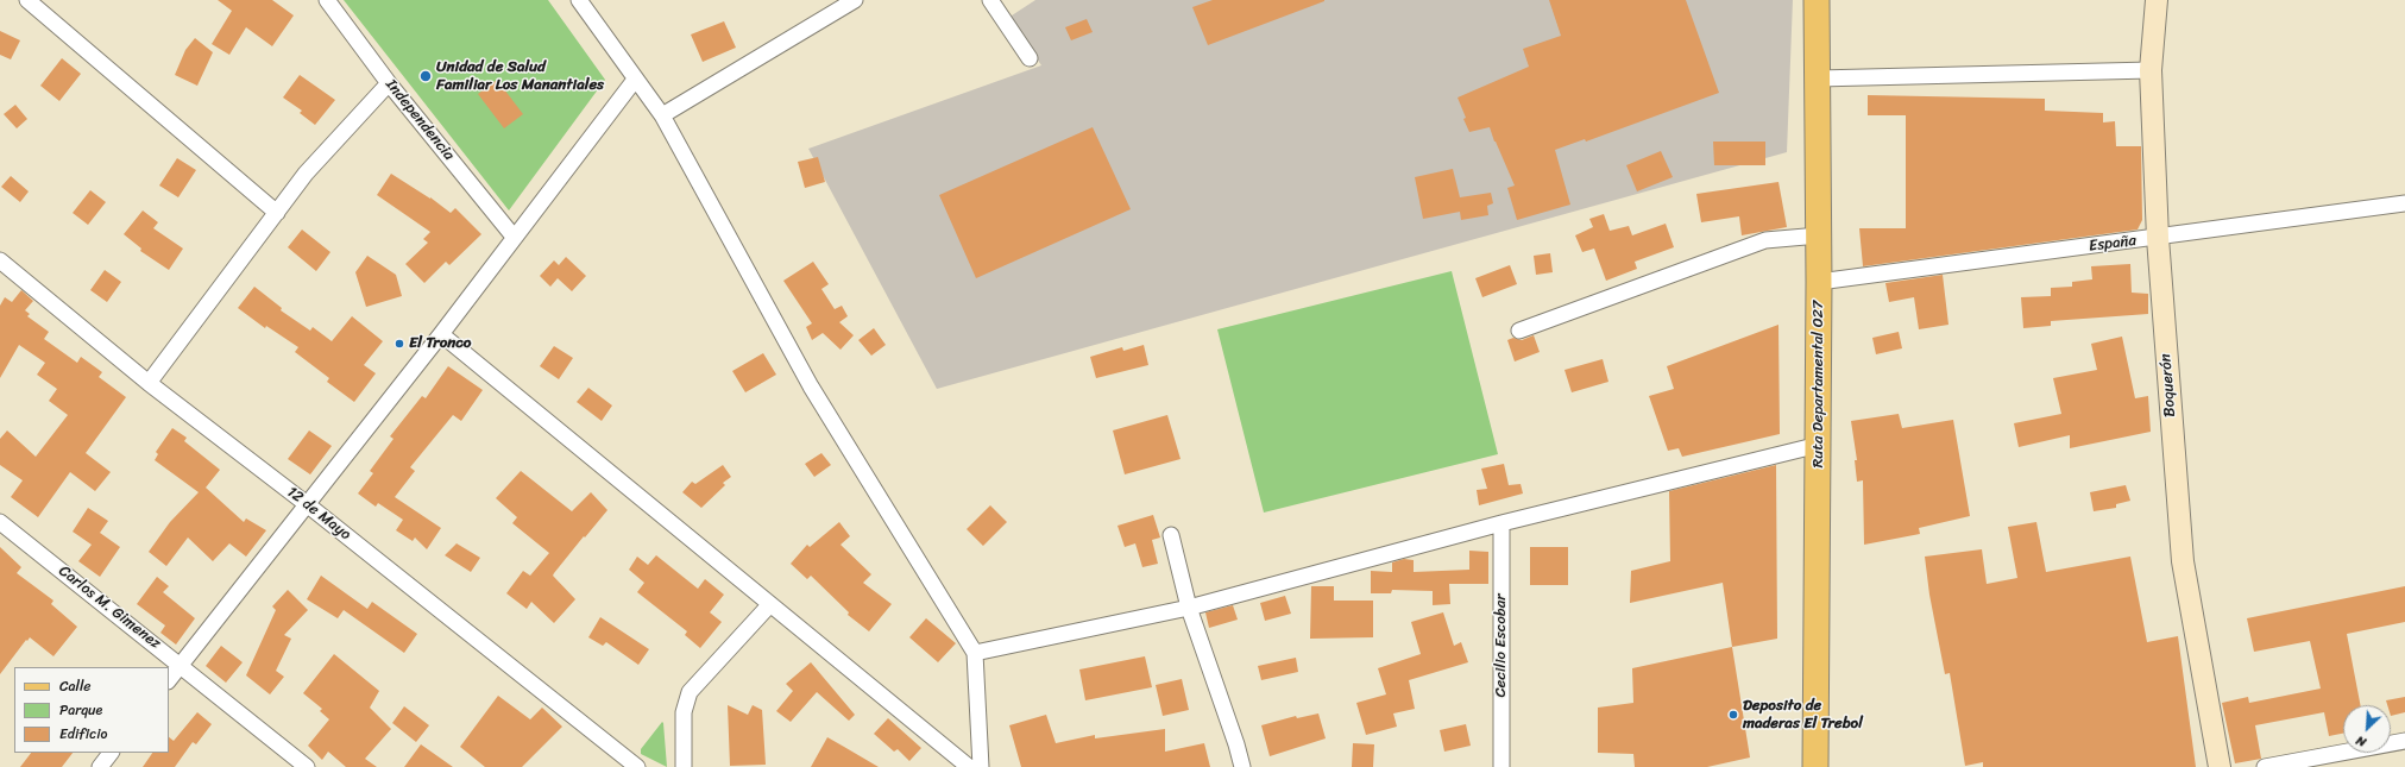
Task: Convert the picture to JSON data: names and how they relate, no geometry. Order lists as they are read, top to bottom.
{
  "streets": {
    "main road": ["Ruta Departamental 027"],
    "street": [
      "Independencia",
      "España",
      "Boquerón",
      "12 de Mayo",
      "Carlos M. Gimenez",
      "Cecilio Escobar"
    ]
  },
  "crossings": [
    ["España", "Ruta Departamental 027"],
    ["España", "Boquerón"]
  ],
  "places": ["Unidad de Salud Familiar Los Manantiales", "El Tronco", "Deposito de maderas El Trebol"],
  "legend": ["Calle", "Parque", "Edificio"],
  "north": "bottom left"
}
